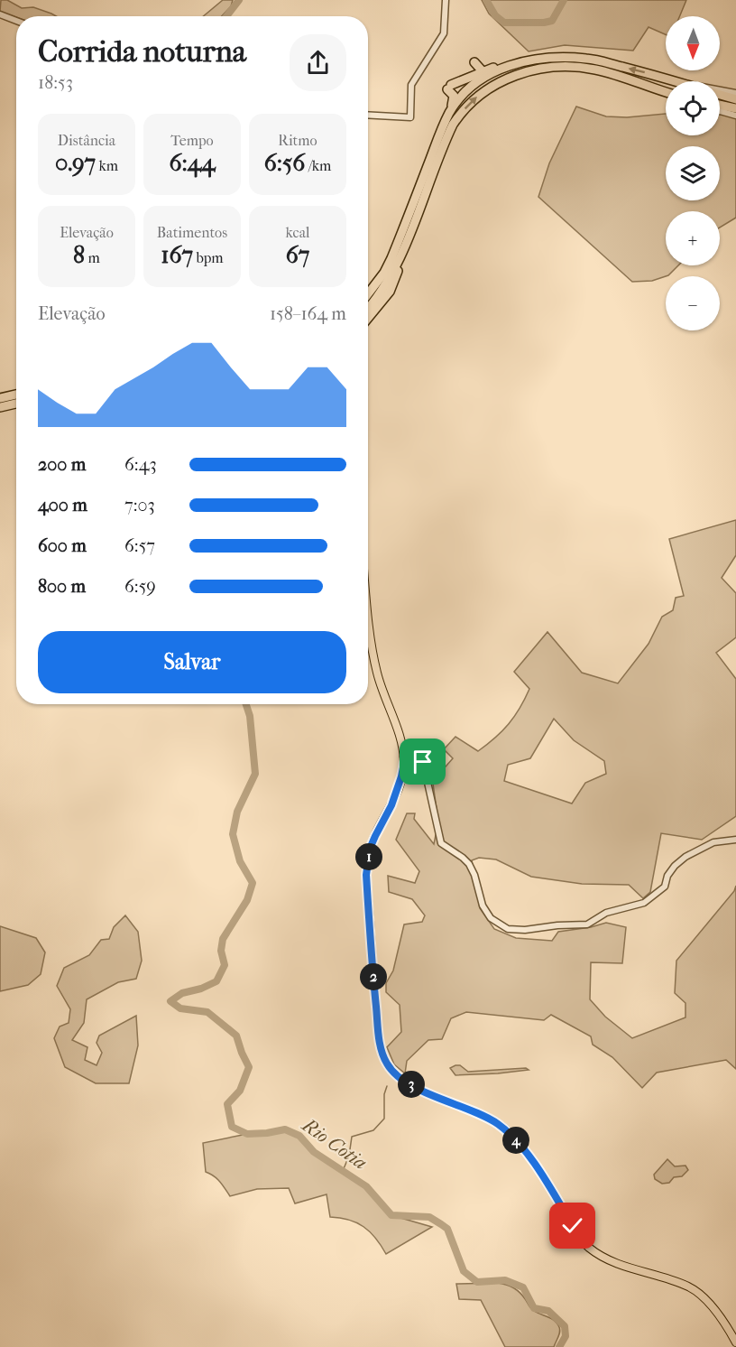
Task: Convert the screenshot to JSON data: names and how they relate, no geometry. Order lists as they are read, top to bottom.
{
  "water": ["Rio Cotia"],
  "north": "bottom",
  "page": {
    "map_buttons": ["+", "−"],
    "heading": ["Corrida noturna", "18:53"],
    "stats": [
      ["Distância", "0.97 km"],
      ["Tempo", "6:44"],
      ["Ritmo", "6:56 /km"],
      ["Elevação", "8 m"],
      ["Batimentos", "167 bpm"],
      ["kcal", "67"]
    ],
    "chart": ["Elevação", "158–164 m"],
    "list": [
      {
        "name": "200 m",
        "note": "6:43"
      },
      {
        "name": "400 m",
        "note": "7:03"
      },
      {
        "name": "600 m",
        "note": "6:57"
      },
      {
        "name": "800 m",
        "note": "6:59"
      }
    ],
    "buttons": "Salvar",
    "pins": [
      "1",
      "2",
      "3",
      "4"
    ]
  }
}
